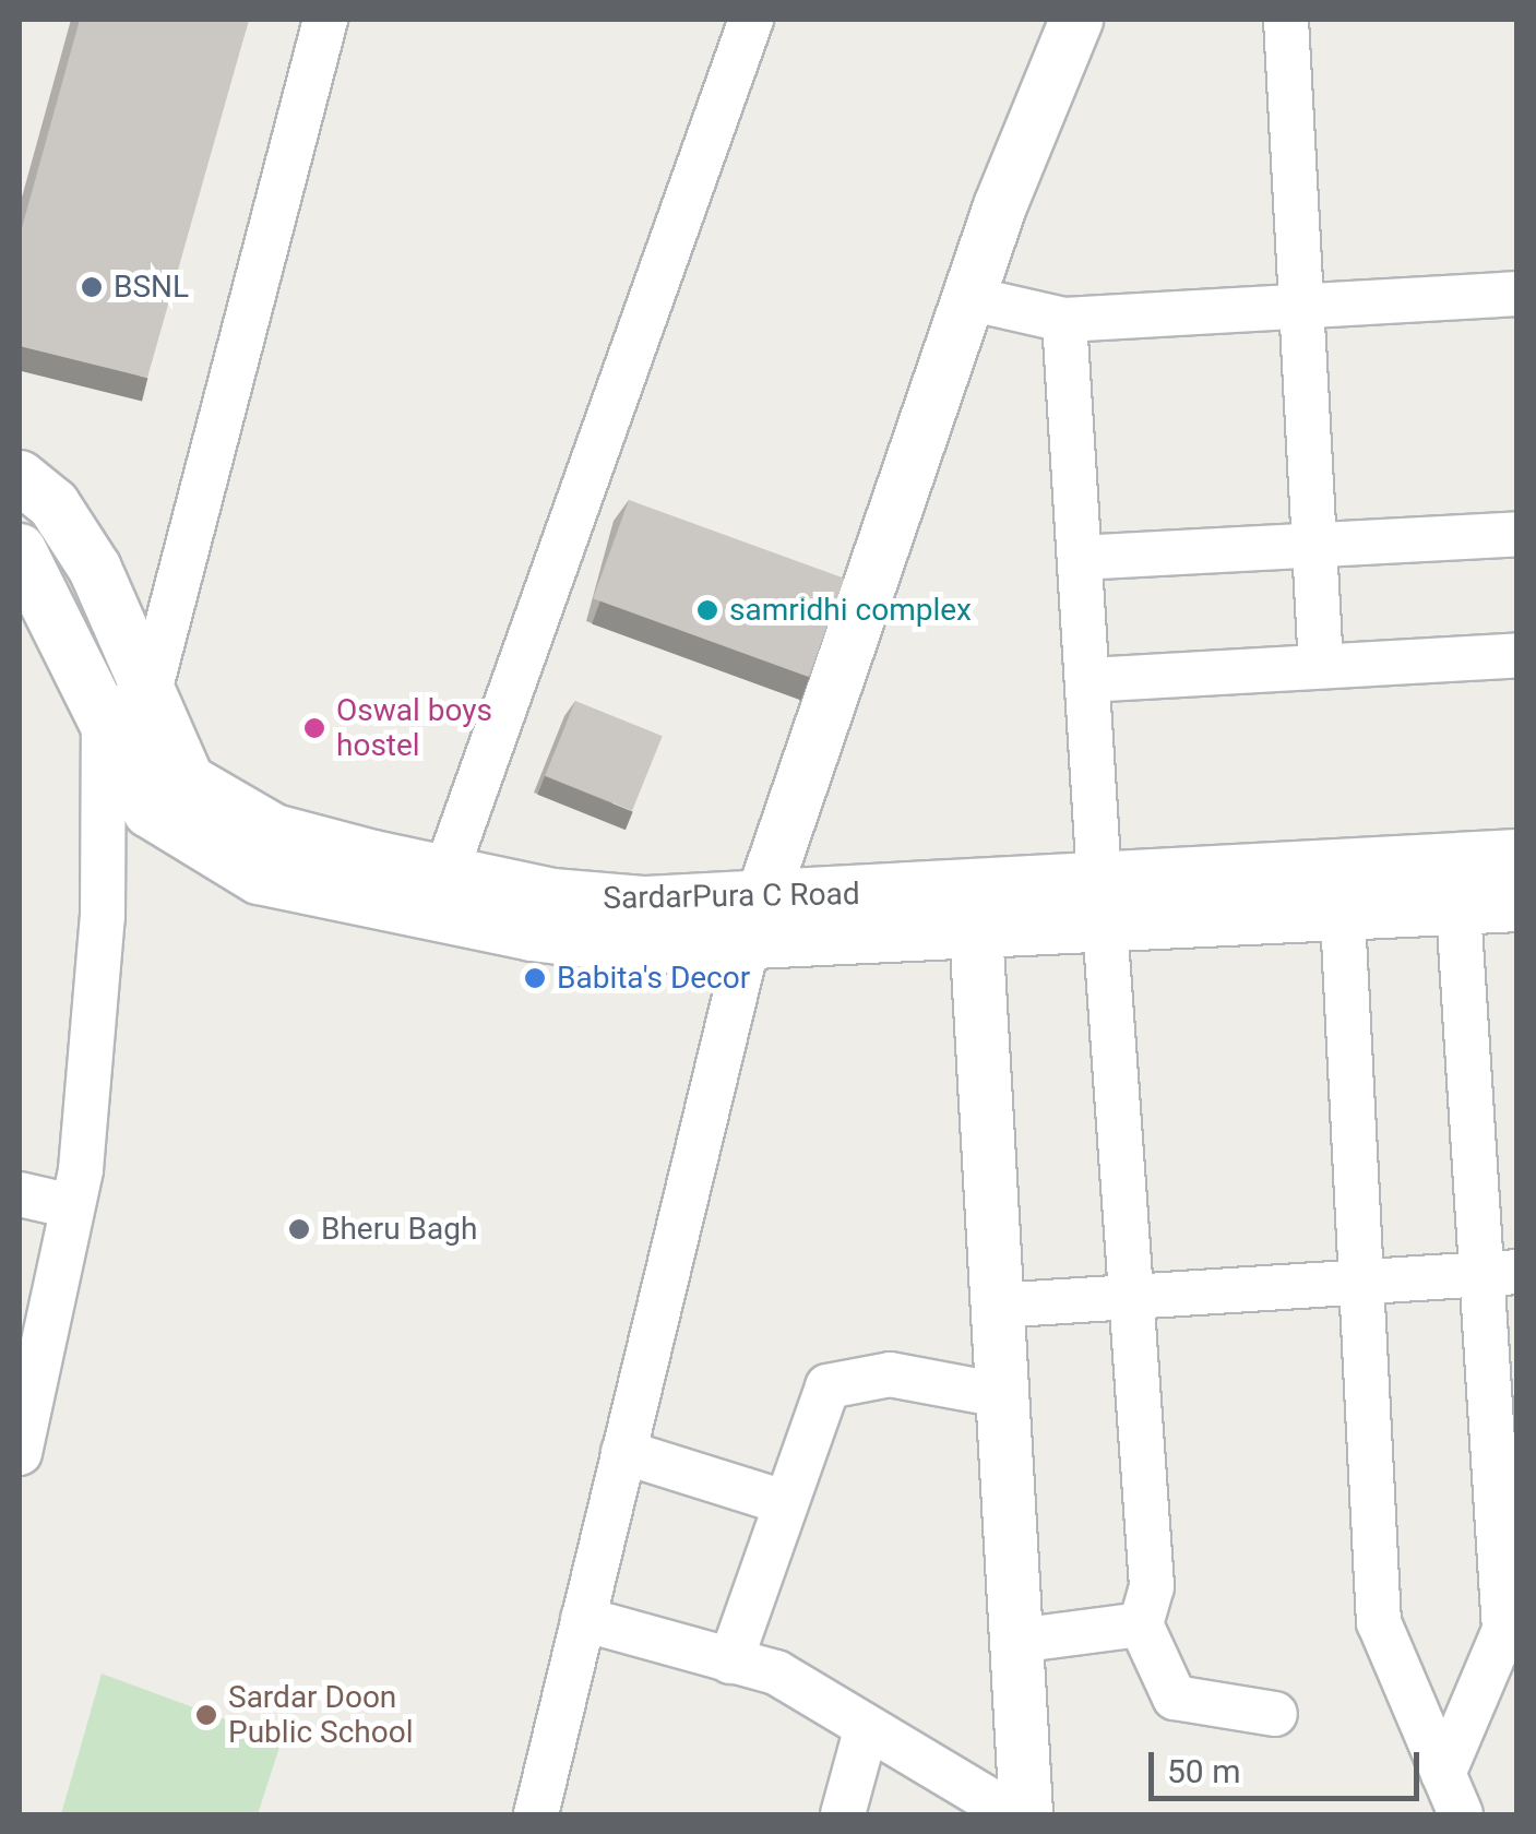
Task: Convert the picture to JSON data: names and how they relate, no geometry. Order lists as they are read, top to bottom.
{
  "streets": {
    "street": ["SardarPura C Road"]
  },
  "places": [
    "BSNL",
    "samridhi complex",
    "Oswal boys hostel",
    "Babita's Decor",
    "Bheru Bagh",
    "Sardar Doon Public School"
  ],
  "scale_bar": "50 m"
}
